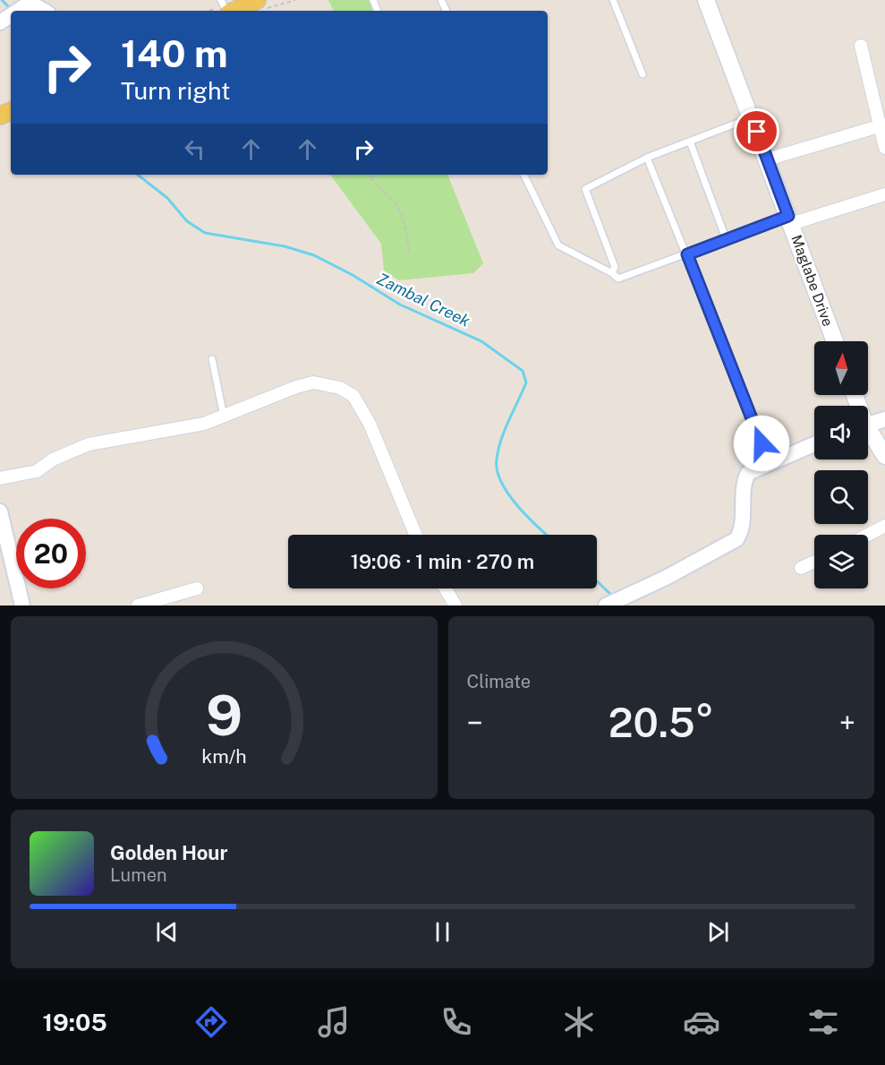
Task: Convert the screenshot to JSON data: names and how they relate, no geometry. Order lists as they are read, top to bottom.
{
  "streets": {
    "main road": ["Maglabe Drive"]
  },
  "water": ["Zambal Creek"],
  "north": "top",
  "page": {
    "turn": ["140 m", "Turn right"],
    "limit": "20",
    "trip": "19:06 · 1 min · 270 m",
    "tile": "Climate",
    "heat": ["−", "20.5°", "+"],
    "song": ["Golden Hour", "Lumen"],
    "tabs": "19:05",
    "gauge": ["9", "km/h"]
  }
}
